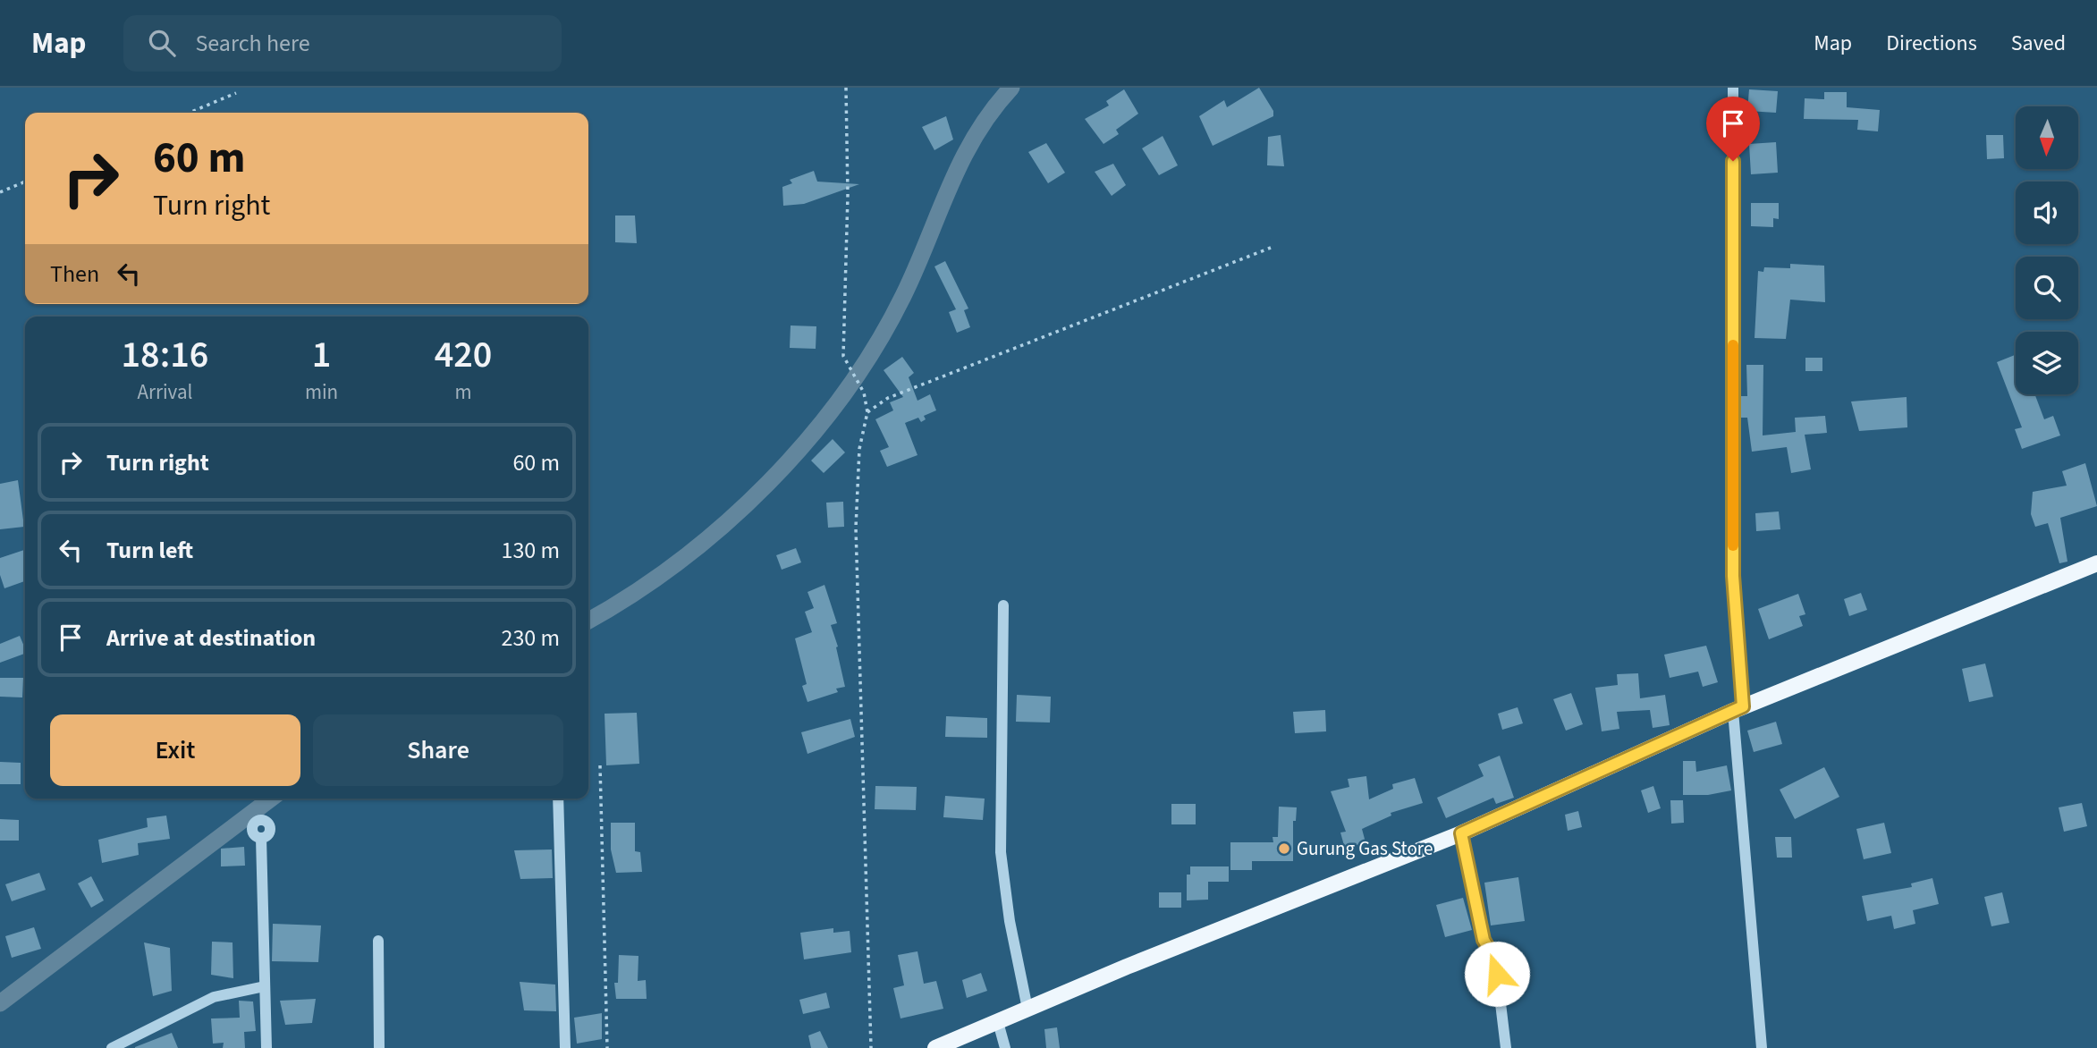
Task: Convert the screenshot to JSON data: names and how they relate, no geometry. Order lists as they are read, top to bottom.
{
  "places": ["Gurung Gas Store"],
  "north": "bottom",
  "page": {
    "header": "Map",
    "search": "Search here",
    "nav": ["Map", "Directions", "Saved"],
    "turn": ["60 m", "Turn right"],
    "then": "Then",
    "eta": [
      "18:16",
      "Arrival",
      "1",
      "min",
      "420",
      "m"
    ],
    "list": [
      {
        "name": "Turn right",
        "value": "60 m"
      },
      {
        "name": "Turn left",
        "value": "130 m"
      },
      {
        "name": "Arrive at destination",
        "value": "230 m"
      }
    ],
    "buttons": ["Exit", "Share"]
  }
}
